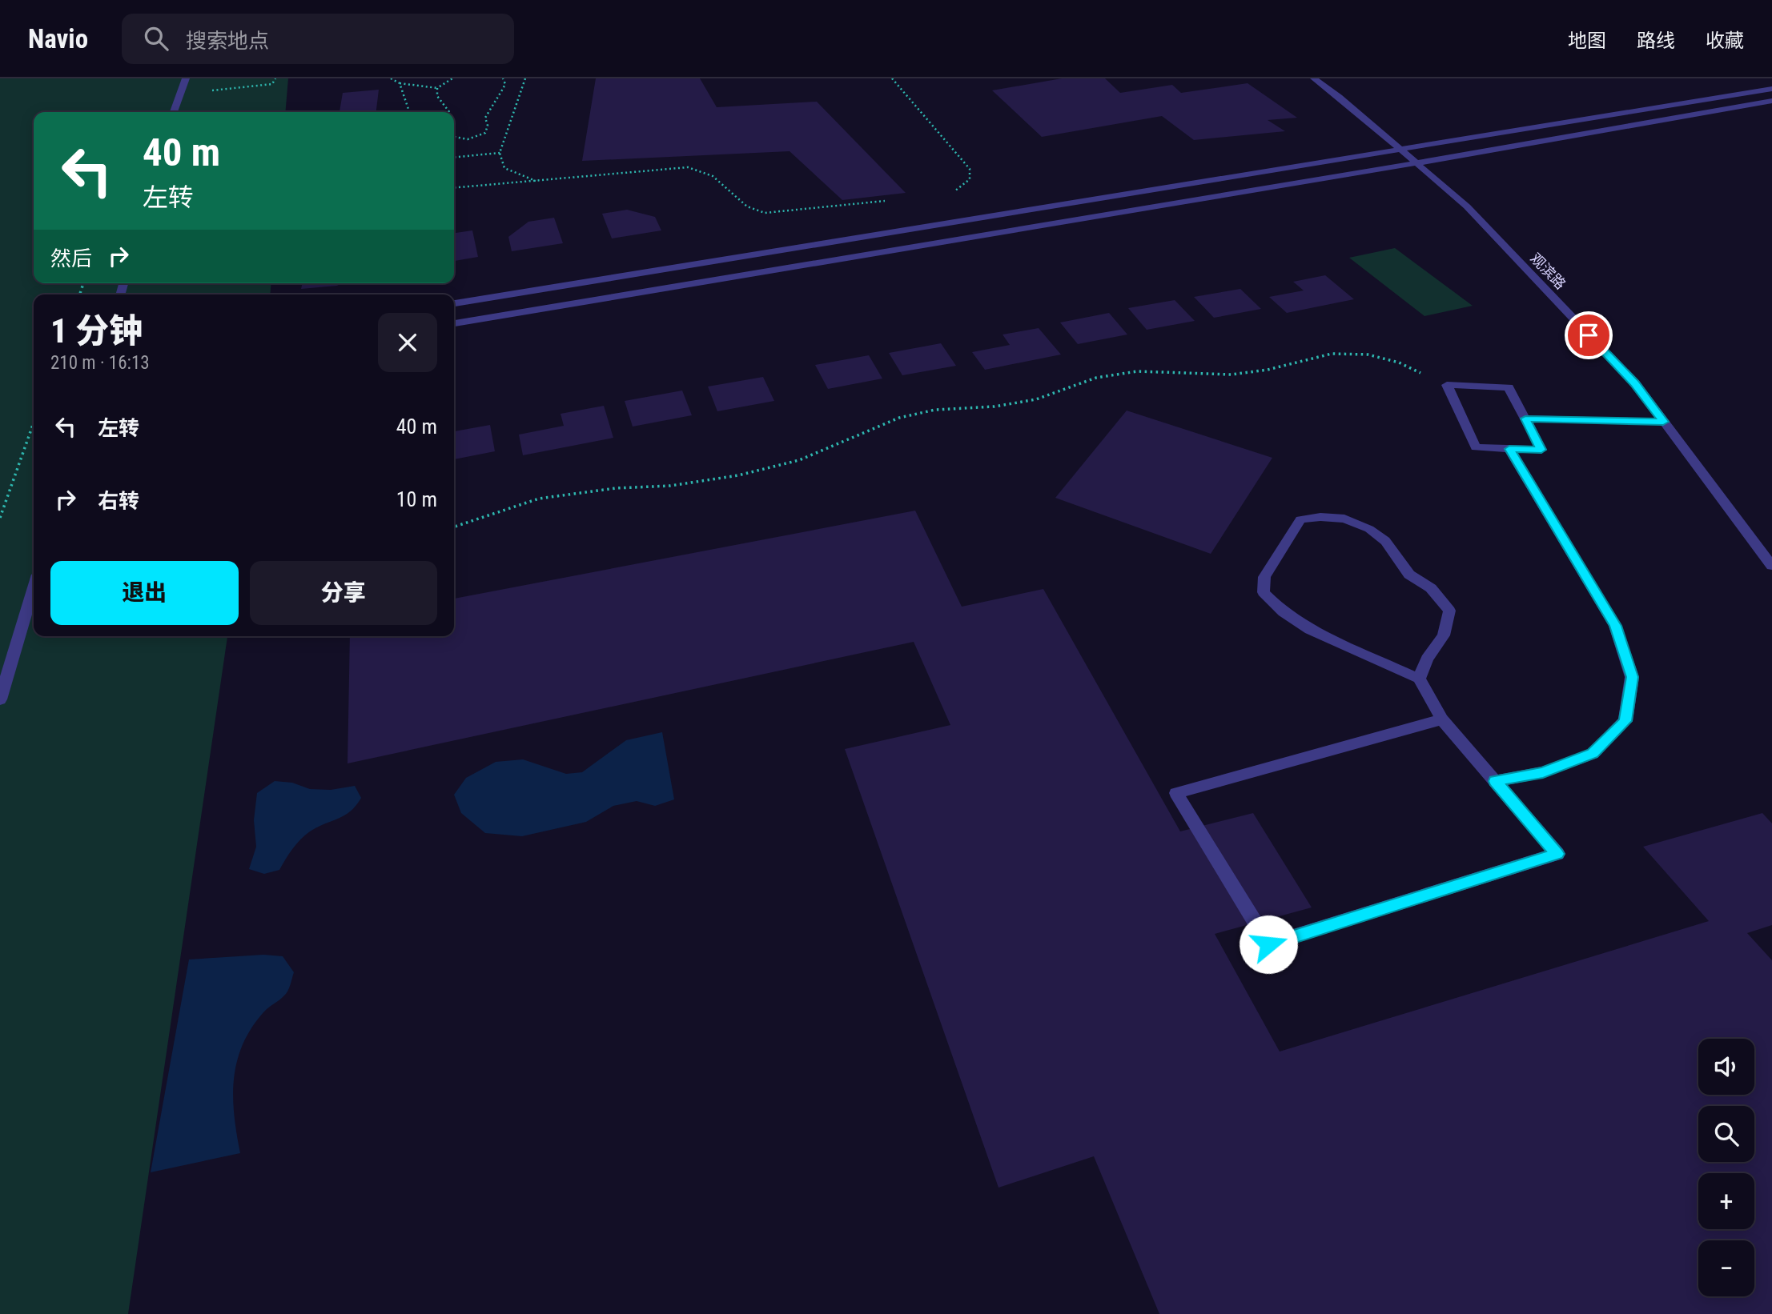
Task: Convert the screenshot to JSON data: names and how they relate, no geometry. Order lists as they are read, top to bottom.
{
  "streets": {
    "street": ["观滨路"]
  },
  "page": {
    "header": "Navio",
    "search": "搜索地点",
    "nav": ["地图", "路线", "收藏"],
    "turn": ["40 m", "左转"],
    "then": "然后",
    "heading": ["1 分钟", "210 m · 16:13"],
    "list": [
      {
        "name": "左转",
        "value": "40 m"
      },
      {
        "name": "右转",
        "value": "10 m"
      }
    ],
    "buttons": ["退出", "分享"],
    "map_buttons": ["+", "−"]
  }
}
